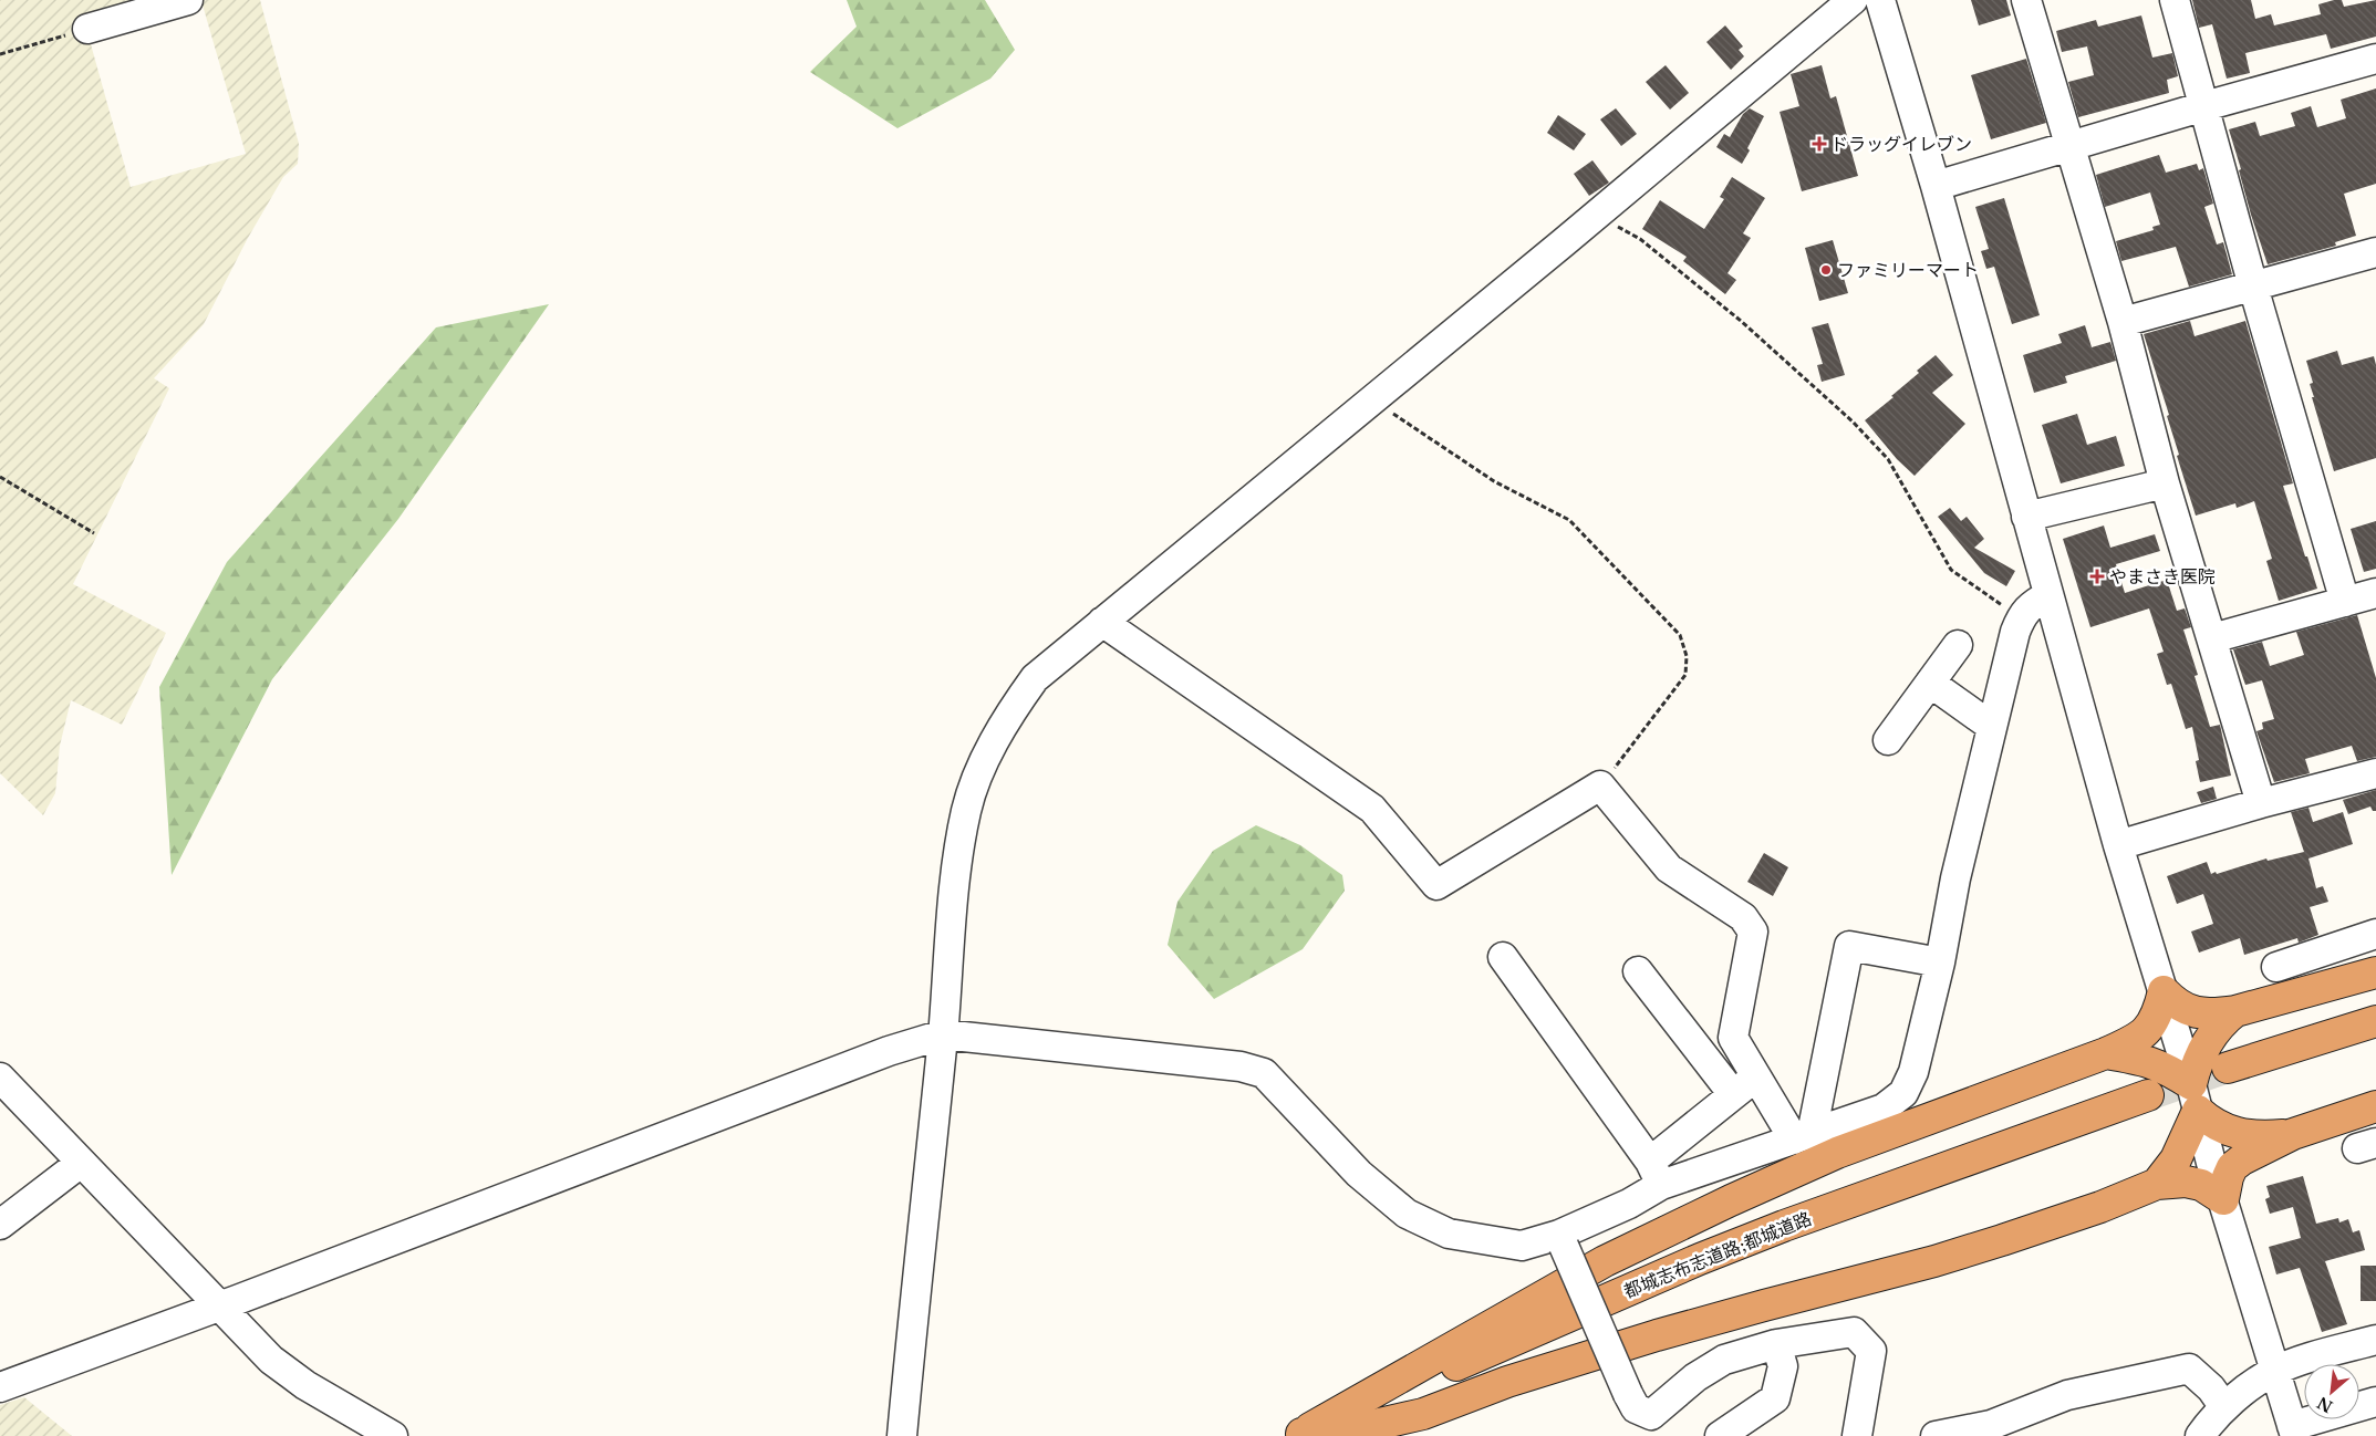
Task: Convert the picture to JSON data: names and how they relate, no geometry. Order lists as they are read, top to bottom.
{
  "streets": {
    "highway": ["都城志布志道路;都城道路"]
  },
  "places": {
    "health": ["ドラッグイレブン", "やまさき医院"],
    "other": ["ファミリーマート"]
  },
  "north": "bottom left"
}
